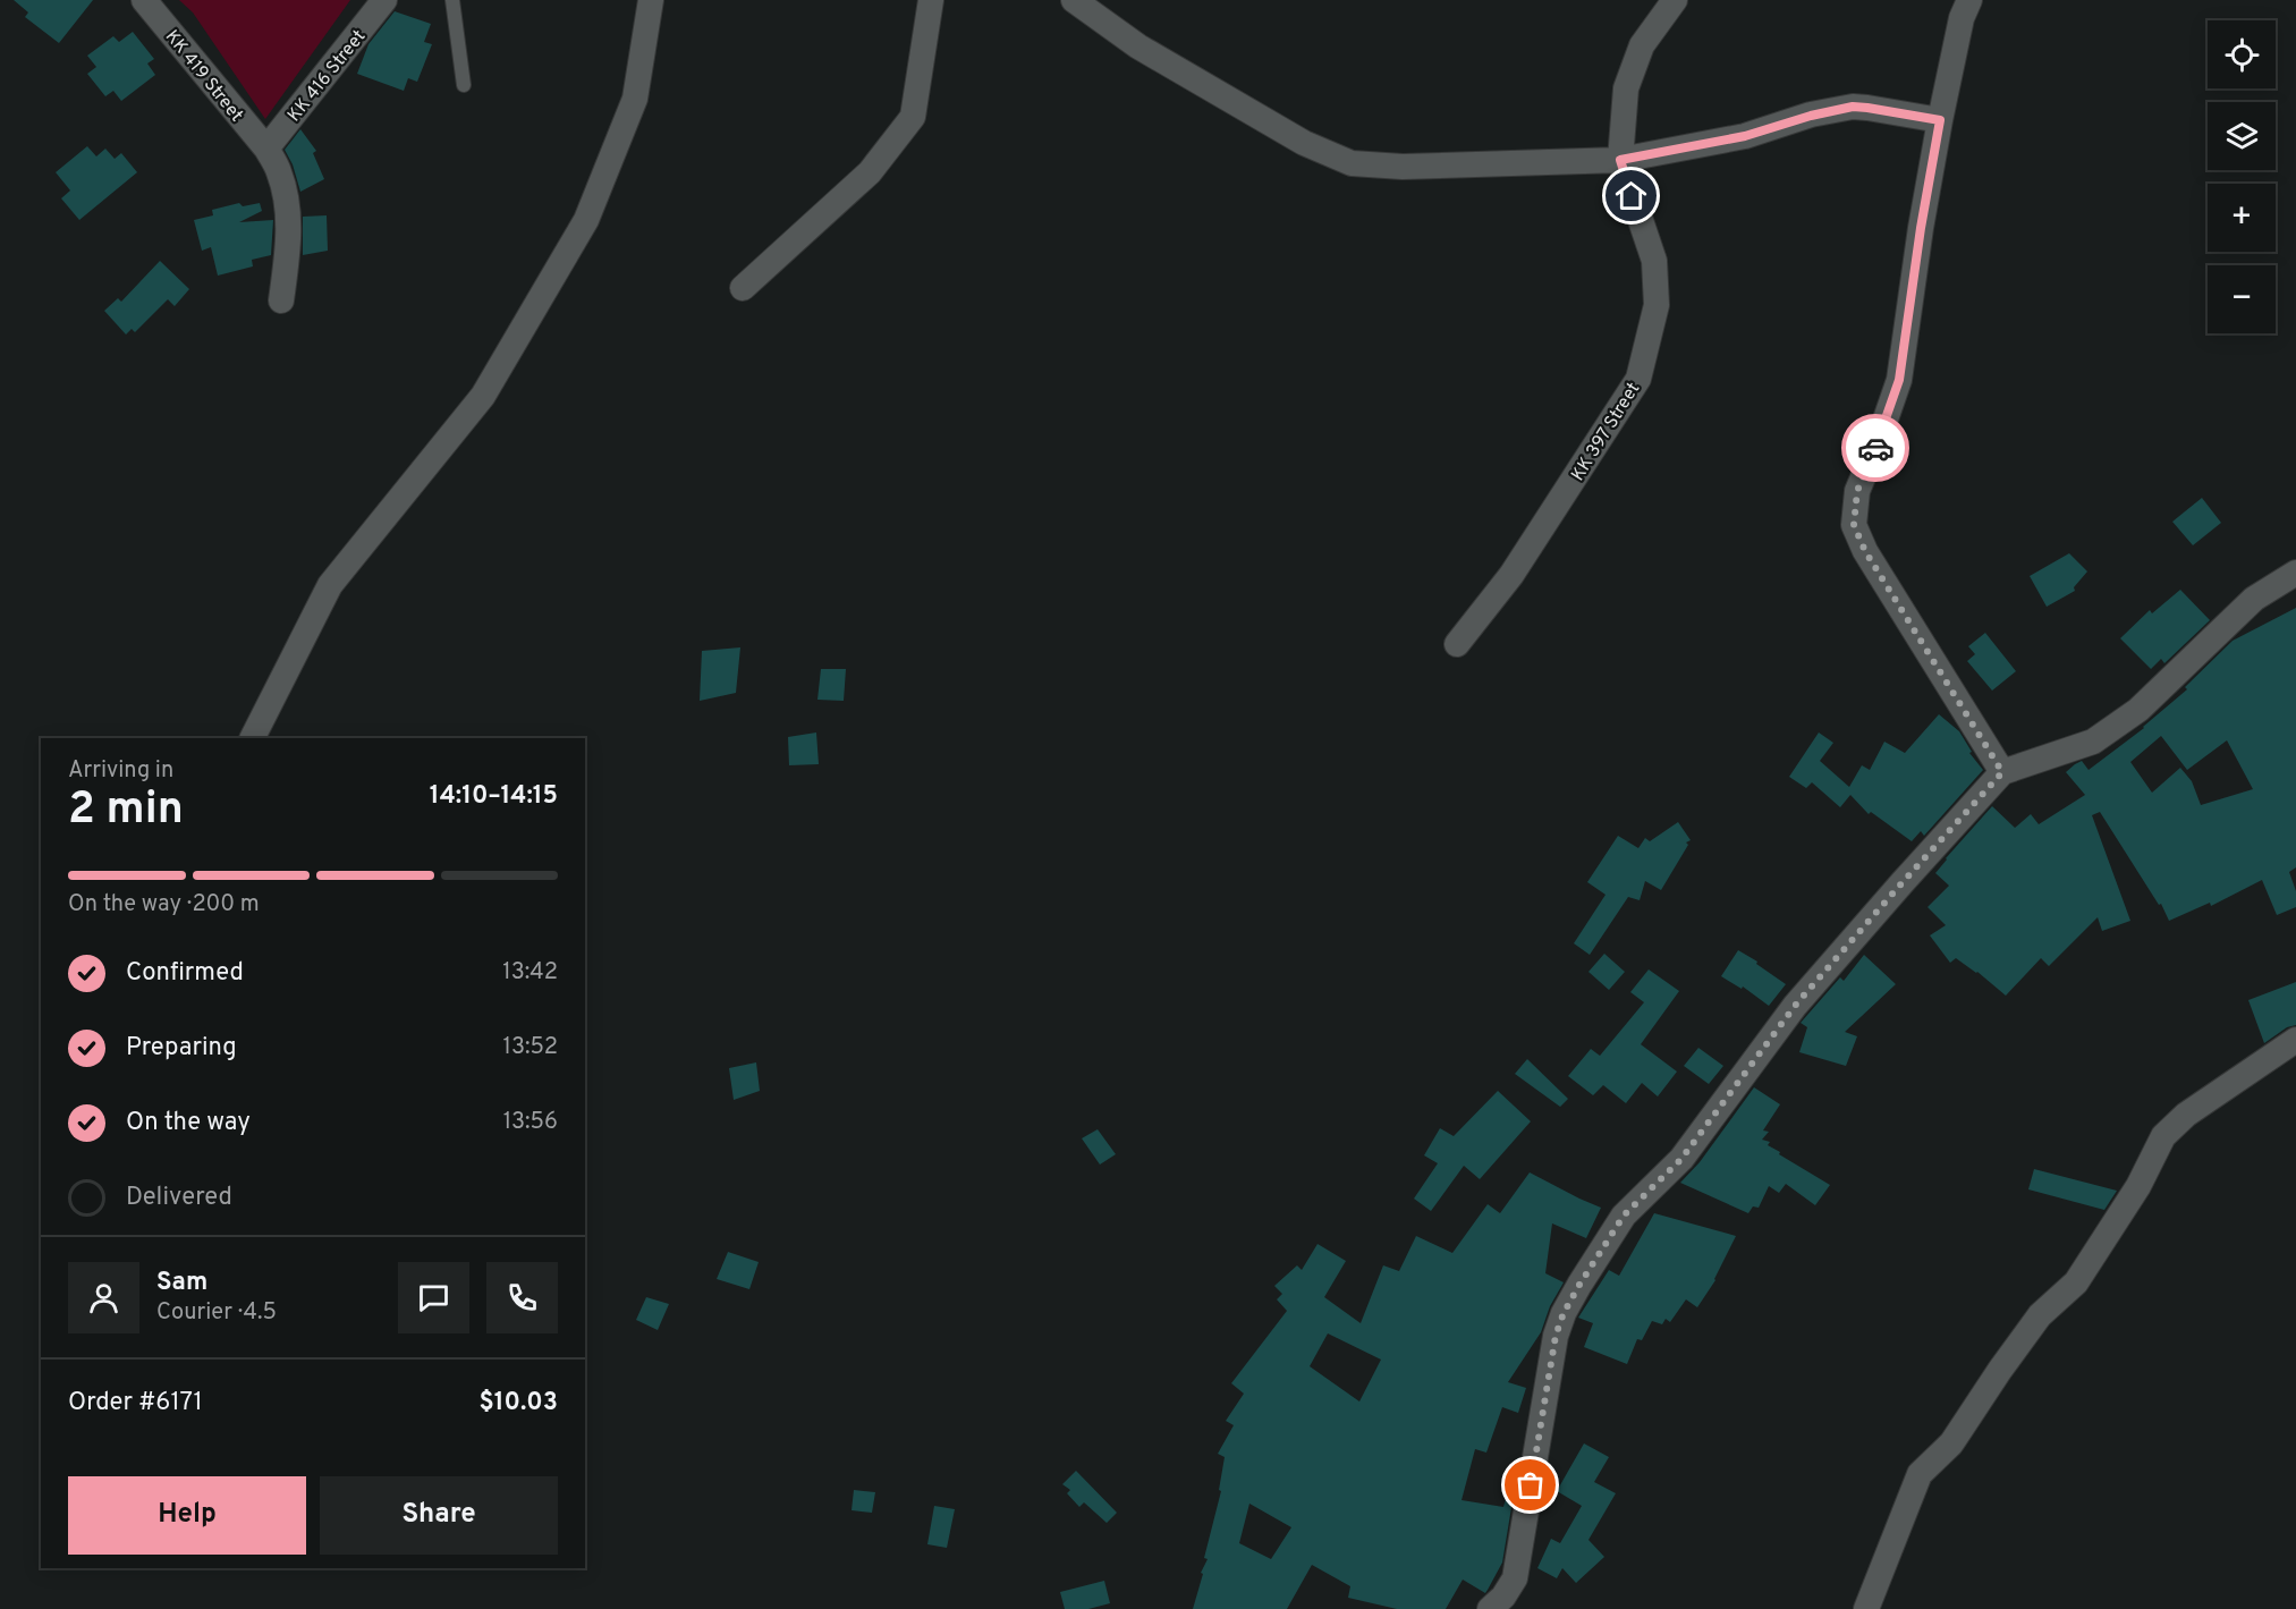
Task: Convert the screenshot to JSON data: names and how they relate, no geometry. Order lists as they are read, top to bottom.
{
  "streets": {
    "street": ["KK 419 Street", "KK 416 Street", "KK 397 Street"]
  },
  "crossings": [
    ["KK 419 Street", "KK 416 Street"]
  ],
  "page": {
    "map_buttons": ["+", "−"],
    "heading": ["2 min", "Arriving in", "14:10–14:15"],
    "panel": [
      "Sam",
      "Courier · 4.5",
      "Order #6171",
      "$10.03"
    ],
    "bar": "On the way · 200 m",
    "list": [
      ["Confirmed", "13:42"],
      ["Preparing", "13:52"],
      ["On the way", "13:56"],
      "Delivered"
    ],
    "buttons": ["Help", "Share"]
  }
}
